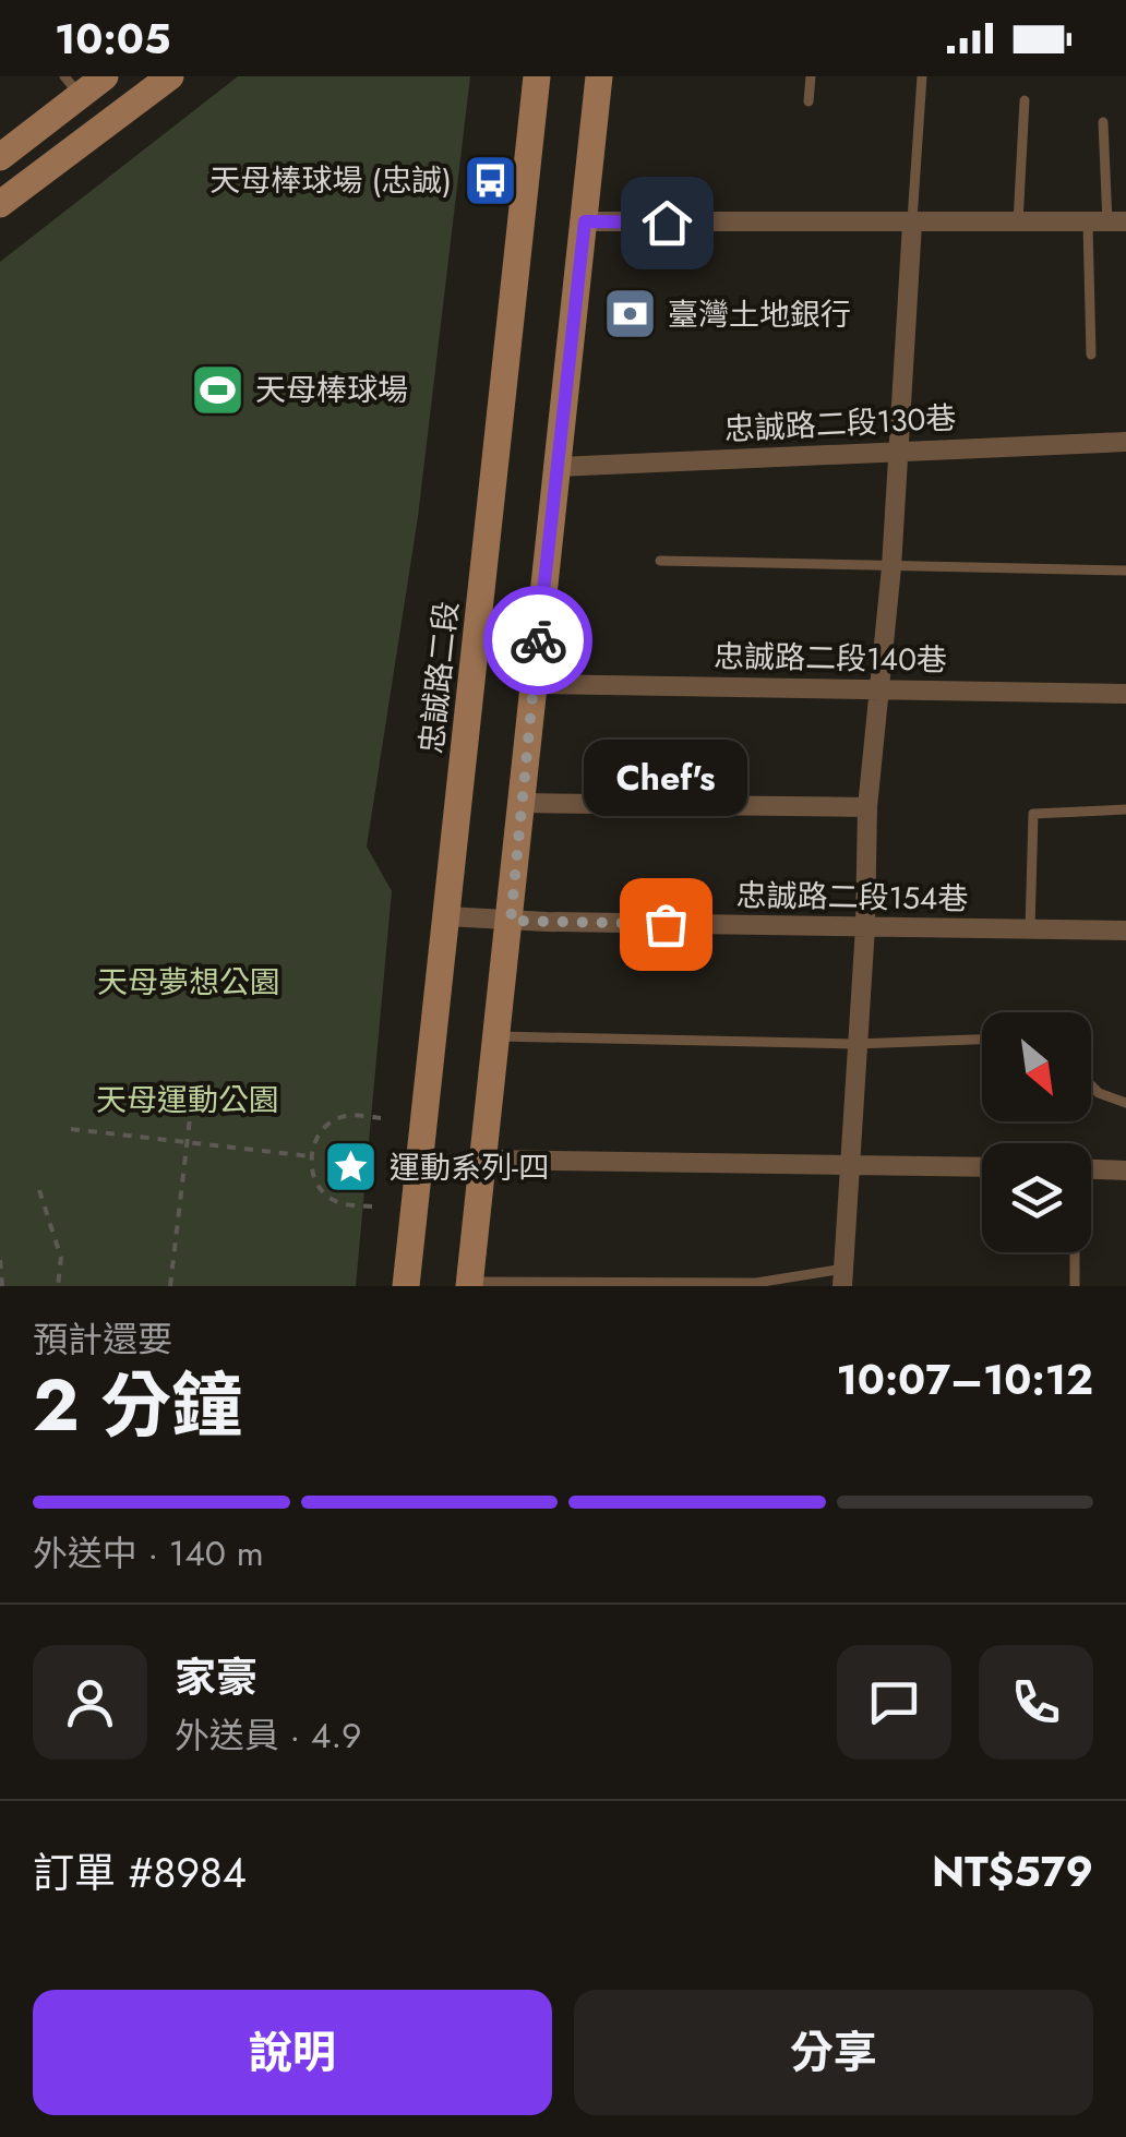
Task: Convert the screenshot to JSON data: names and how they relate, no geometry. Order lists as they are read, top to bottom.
{
  "streets": {
    "street": [
      "忠誠路二段130巷",
      "忠誠路二段140巷",
      "忠誠路二段",
      "忠誠路二段154巷"
    ]
  },
  "crossings": [
    ["忠誠路二段", "忠誠路二段154巷"]
  ],
  "parks": ["天母夢想公園", "天母運動公園"],
  "places": {
    "bus stop": ["天母棒球場 (忠誠)"],
    "bank": ["臺灣土地銀行"],
    "sports": ["天母棒球場"],
    "other": ["Chef's"],
    "place": ["運動系列-四"]
  },
  "north": "bottom right",
  "page": {
    "status": "10:05",
    "bubble": "Chef's",
    "heading": ["2 分鐘", "預計還要", "10:07–10:12"],
    "panel": [
      "家豪",
      "外送員 · 4.9",
      "訂單 #8984",
      "NT$579"
    ],
    "bar": "外送中 · 140 m",
    "buttons": ["說明", "分享"]
  }
}
